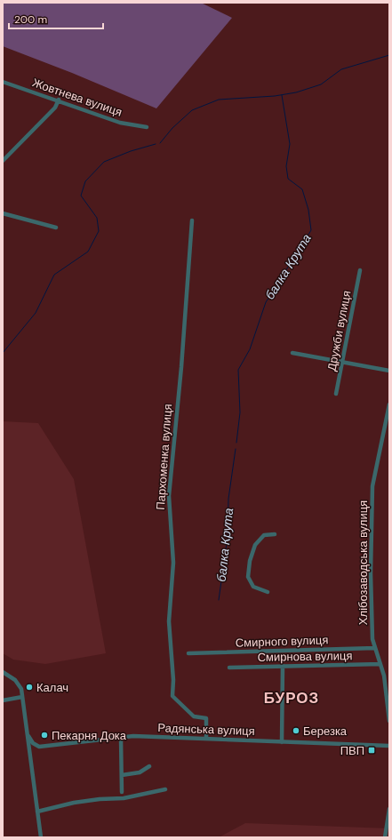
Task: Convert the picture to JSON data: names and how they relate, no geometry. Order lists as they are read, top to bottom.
{
  "streets": {
    "street": [
      "Жовтнева вулиця",
      "Дружби вулиця",
      "Пархоменка вулиця",
      "Хлібозаводська вулиця",
      "Смирного вулиця",
      "Смирнова вулиця",
      "Радянська вулиця"
    ]
  },
  "crossings": [
    ["Пархоменка вулиця", "Радянська вулиця"],
    ["Хлібозаводська вулиця", "Смирного вулиця"],
    ["Хлібозаводська вулиця", "Смирнова вулиця"]
  ],
  "districts": ["БУРОЗ"],
  "water": ["балка Крута"],
  "places": {
    "other": ["Калач", "Березка", "Пекарня Дока"],
    "transit": ["ПВП"]
  },
  "scale_bar": "200 m"
}
